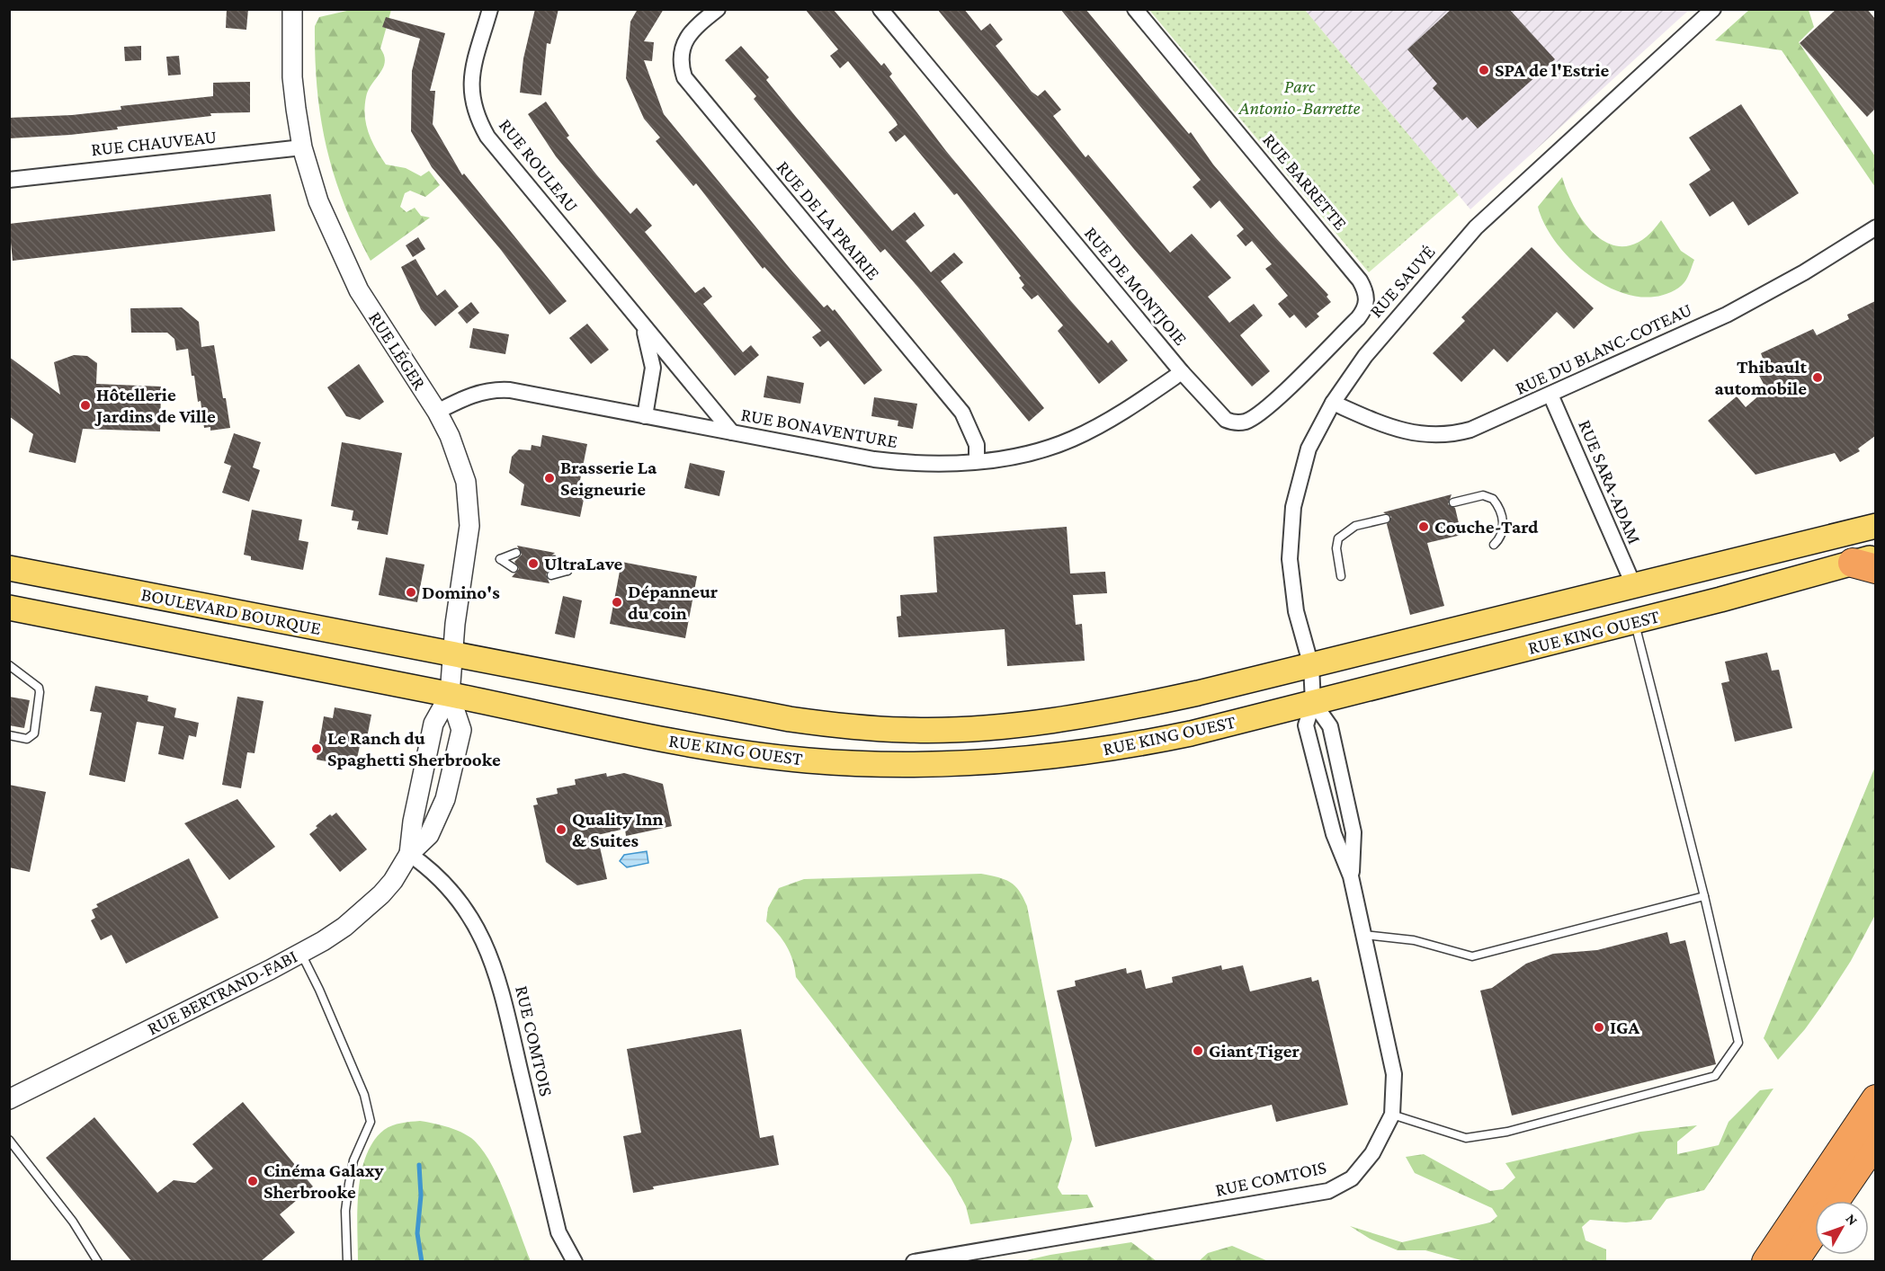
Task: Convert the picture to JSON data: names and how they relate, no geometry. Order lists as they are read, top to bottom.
{
  "streets": {
    "main road": ["BOULEVARD BOURQUE", "RUE KING OUEST"],
    "street": [
      "RUE CHAUVEAU",
      "RUE ROULEAU",
      "RUE BARRETTE",
      "RUE DE LA PRAIRIE",
      "RUE SAUVÉ",
      "RUE DE MONTJOIE",
      "RUE DU BLANC-COTEAU",
      "RUE LÉGER",
      "RUE BONAVENTURE",
      "RUE SARA-ADAM",
      "RUE BERTRAND-FABI",
      "RUE COMTOIS"
    ]
  },
  "crossings": [
    ["RUE CHAUVEAU", "RUE LÉGER"],
    ["RUE ROULEAU", "RUE BONAVENTURE"],
    ["RUE BARRETTE", "RUE DE MONTJOIE"],
    ["RUE DE LA PRAIRIE", "RUE BONAVENTURE"],
    ["RUE SAUVÉ", "RUE DU BLANC-COTEAU"],
    ["RUE SAUVÉ", "RUE KING OUEST"],
    ["RUE SAUVÉ", "RUE COMTOIS"],
    ["RUE DE MONTJOIE", "RUE BONAVENTURE"],
    ["RUE DU BLANC-COTEAU", "RUE SARA-ADAM"],
    ["RUE LÉGER", "RUE BONAVENTURE"],
    ["RUE LÉGER", "BOULEVARD BOURQUE"],
    ["RUE LÉGER", "RUE KING OUEST"],
    ["RUE LÉGER", "RUE BERTRAND-FABI"],
    ["RUE SARA-ADAM", "RUE KING OUEST"],
    ["BOULEVARD BOURQUE", "RUE KING OUEST"],
    ["BOULEVARD BOURQUE", "RUE BERTRAND-FABI"],
    ["RUE KING OUEST", "RUE BERTRAND-FABI"],
    ["RUE KING OUEST", "RUE COMTOIS"],
    ["RUE BERTRAND-FABI", "RUE COMTOIS"]
  ],
  "parks": ["Parc Antonio-Barrette"],
  "places": [
    "SPA de l'Estrie",
    "Thibault automobile",
    "Hôtellerie Jardins de Ville",
    "Brasserie La Seigneurie",
    "Couche-Tard",
    "UltraLave",
    "Domino's",
    "Dépanneur du coin",
    "Le Ranch du Spaghetti Sherbrooke",
    "Quality Inn & Suites",
    "IGA",
    "Giant Tiger",
    "Cinéma Galaxy Sherbrooke"
  ],
  "north": "top right"
}
